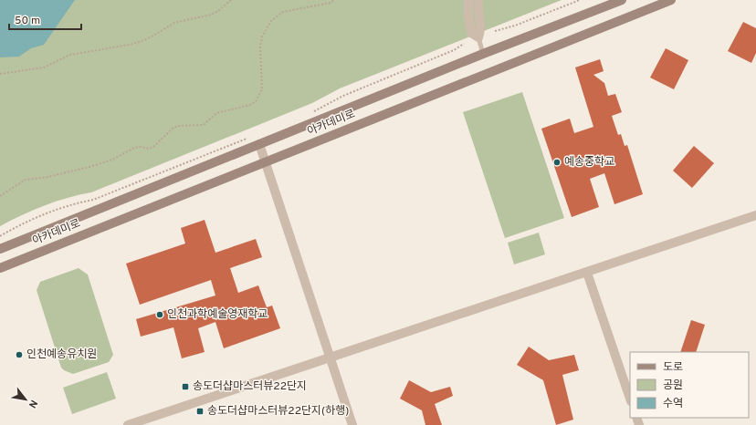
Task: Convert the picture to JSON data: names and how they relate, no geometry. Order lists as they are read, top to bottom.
{
  "streets": {
    "main road": ["아카데미로"]
  },
  "places": {
    "other": ["예송중학교", "인천과학예술영재학교", "인천예송유치원"],
    "transit": ["송도더샵마스터뷰22단지", "송도더샵마스터뷰22단지(하행)"]
  },
  "legend": ["도로", "공원", "수역"],
  "scale_bar": "50 m",
  "north": "bottom right"
}
